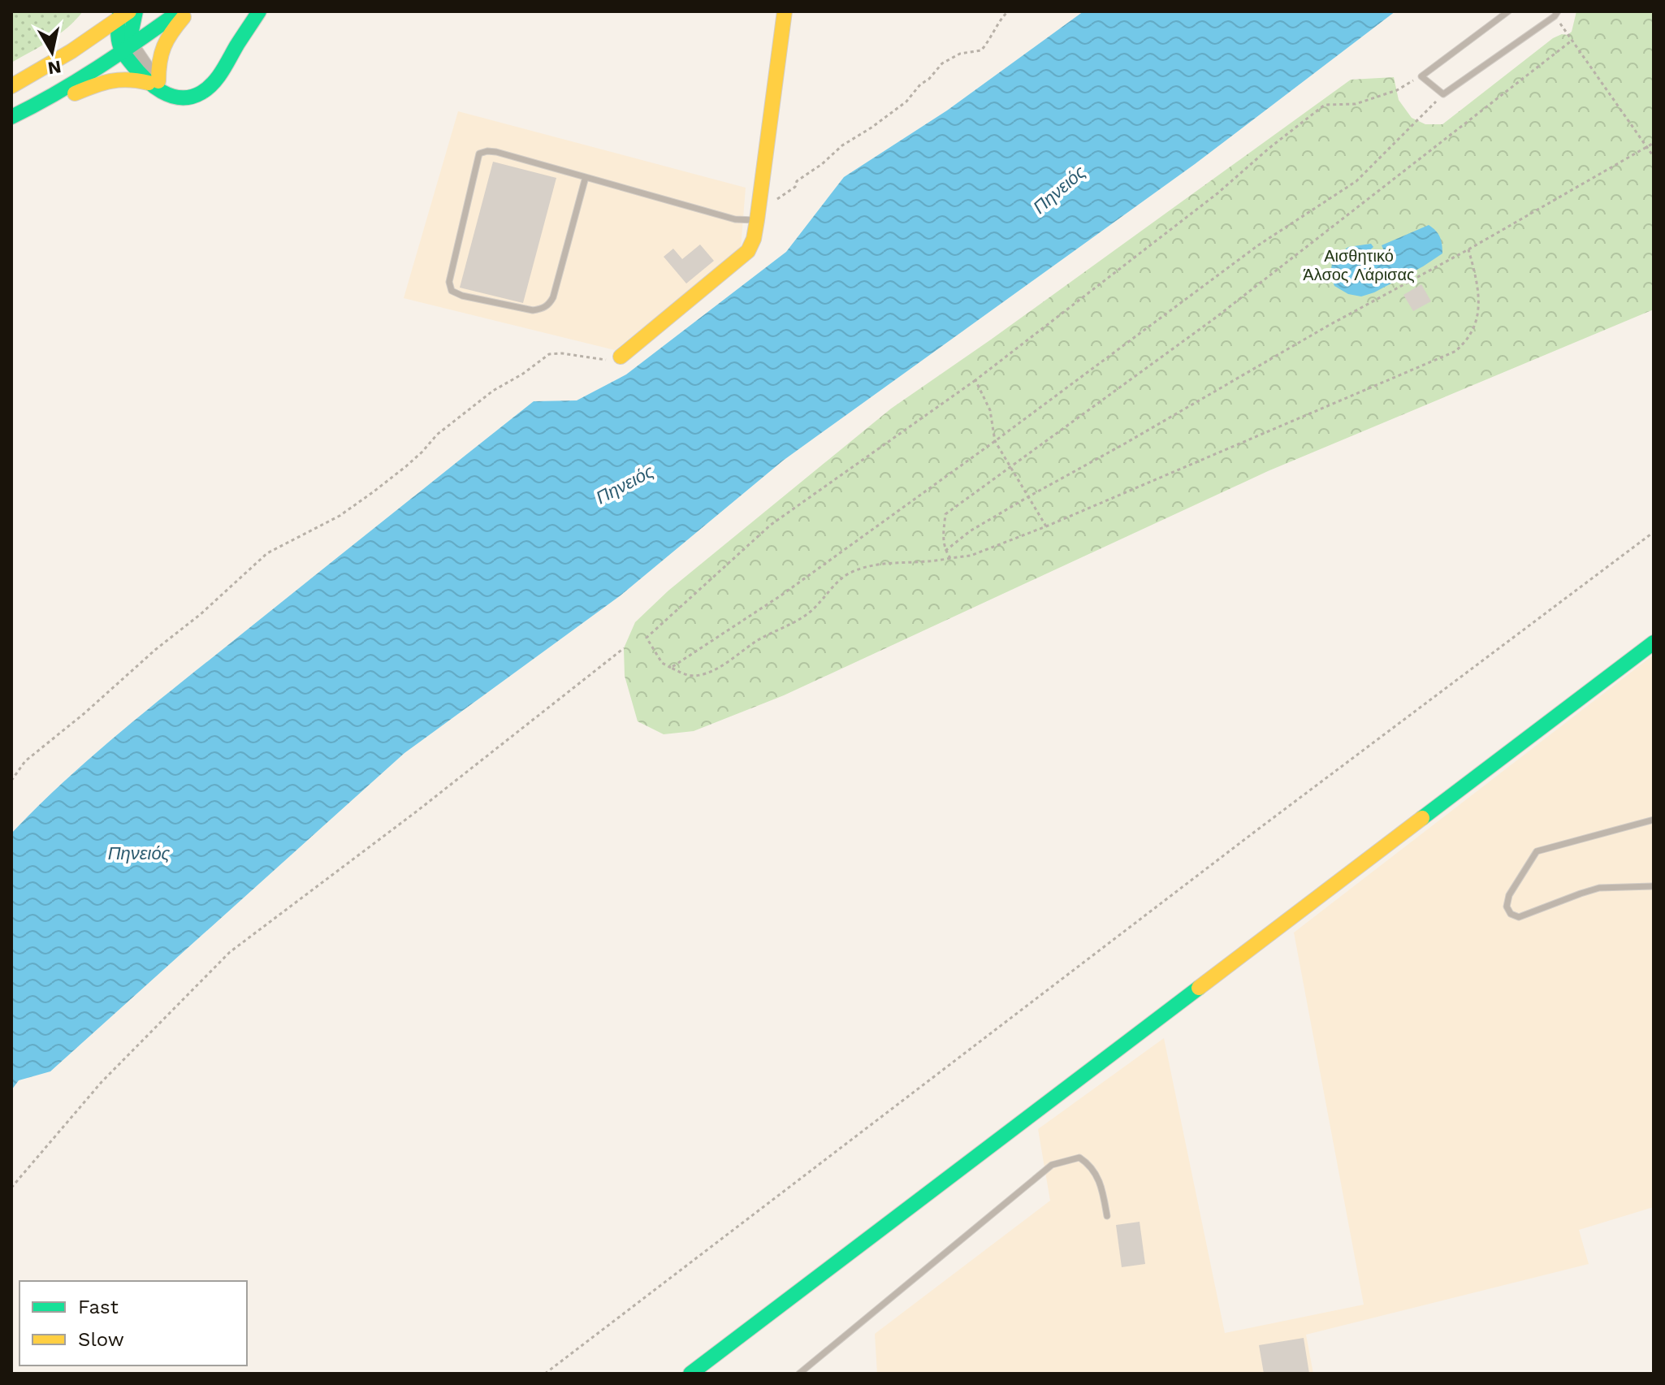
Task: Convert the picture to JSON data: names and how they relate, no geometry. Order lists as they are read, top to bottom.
{
  "water": ["Πηνειός"],
  "parks": ["Αισθητικό Άλσος Λάρισας"],
  "legend": ["Fast", "Slow"],
  "north": "bottom"
}
